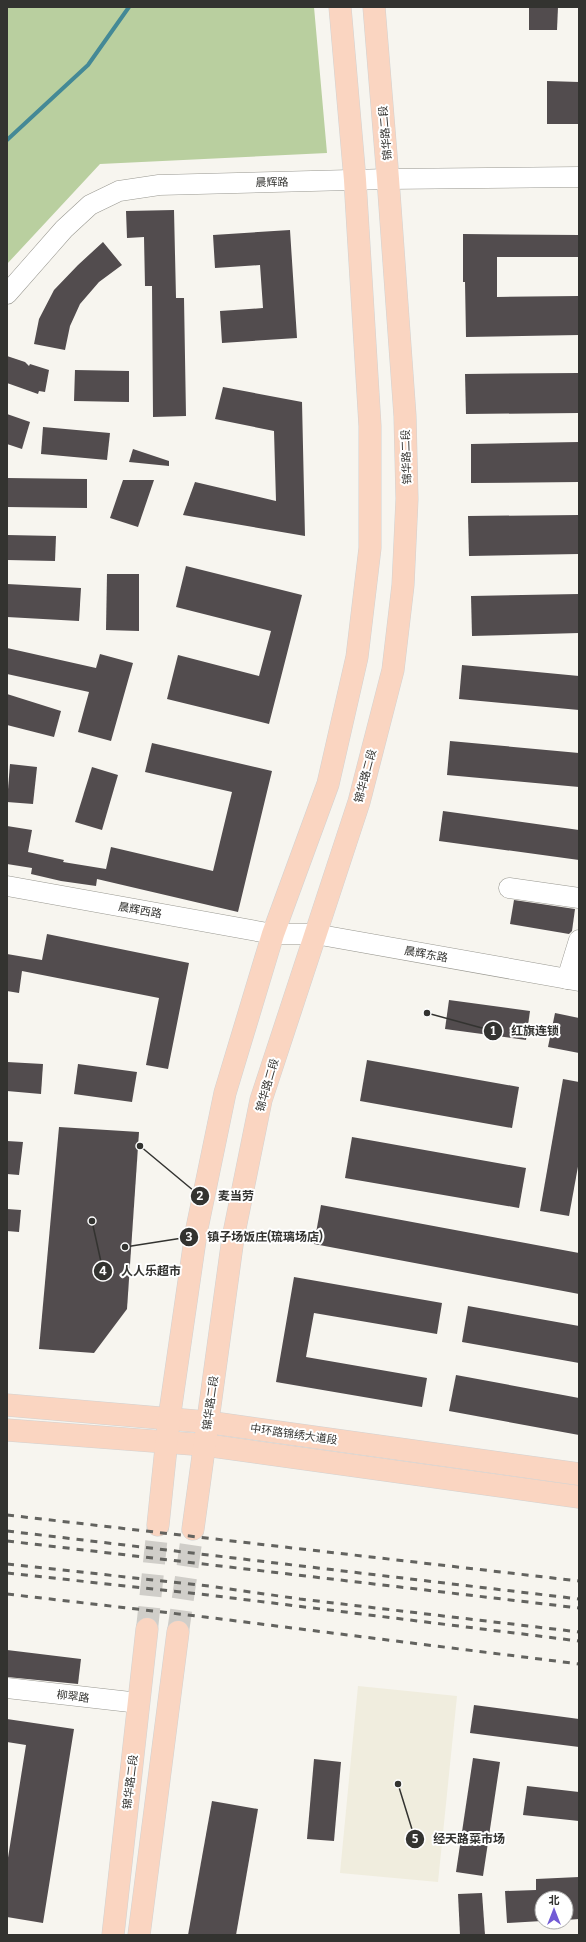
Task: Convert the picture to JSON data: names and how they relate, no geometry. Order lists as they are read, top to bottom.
{
  "streets": {
    "main road": ["锦华路二段", "中环路锦绣大道段"],
    "street": [
      "晨辉路",
      "晨辉西路",
      "晨辉东路",
      "柳翠路"
    ]
  },
  "crossings": [
    ["锦华路二段", "晨辉路"],
    ["锦华路二段", "晨辉东路"],
    ["锦华路二段", "中环路锦绣大道段"],
    ["锦华路二段", "柳翠路"],
    ["晨辉西路", "晨辉东路"]
  ],
  "places": [
    "红旗连锁",
    "麦当劳",
    "人人乐超市",
    "镇子场饭庄(琉璃场店)",
    "经天路菜市场"
  ],
  "north": "top"
}
